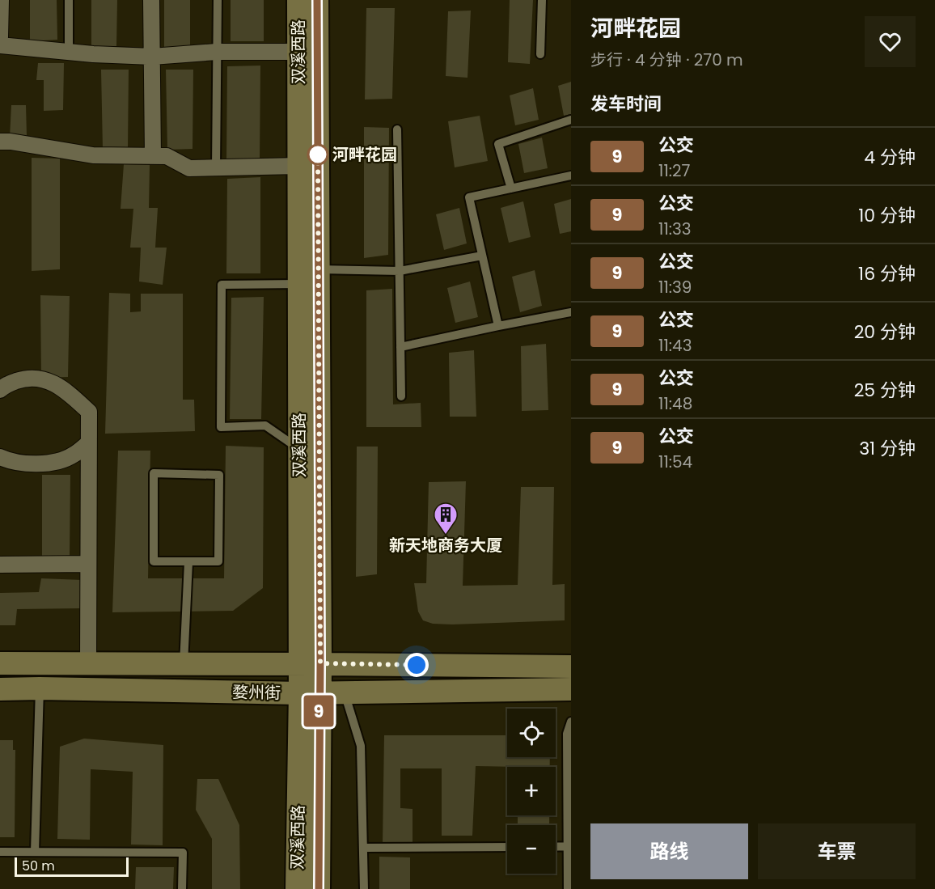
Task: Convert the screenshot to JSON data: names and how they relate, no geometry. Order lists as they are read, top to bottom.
{
  "streets": {
    "main road": ["双溪西路", "婺州街"]
  },
  "crossings": [
    ["双溪西路", "婺州街"]
  ],
  "places": {
    "other": ["河畔花园"],
    "building": ["新天地商务大厦"]
  },
  "lines": ["bus line 9"],
  "scale_bar": "50 m",
  "page": {
    "on_map": "9",
    "heading": [
      ["河畔花园", "步行 · 4 分钟 · 270 m"],
      "发车时间"
    ],
    "list": [
      {
        "mark": "9",
        "name": "公交",
        "note": "11:27",
        "value": "4 分钟"
      },
      {
        "mark": "9",
        "name": "公交",
        "note": "11:33",
        "value": "10 分钟"
      },
      {
        "mark": "9",
        "name": "公交",
        "note": "11:39",
        "value": "16 分钟"
      },
      {
        "mark": "9",
        "name": "公交",
        "note": "11:43",
        "value": "20 分钟"
      },
      {
        "mark": "9",
        "name": "公交",
        "note": "11:48",
        "value": "25 分钟"
      },
      {
        "mark": "9",
        "name": "公交",
        "note": "11:54",
        "value": "31 分钟"
      }
    ],
    "map_buttons": ["+", "−"],
    "buttons": ["路线", "车票"],
    "scale": "50 m"
  }
}
